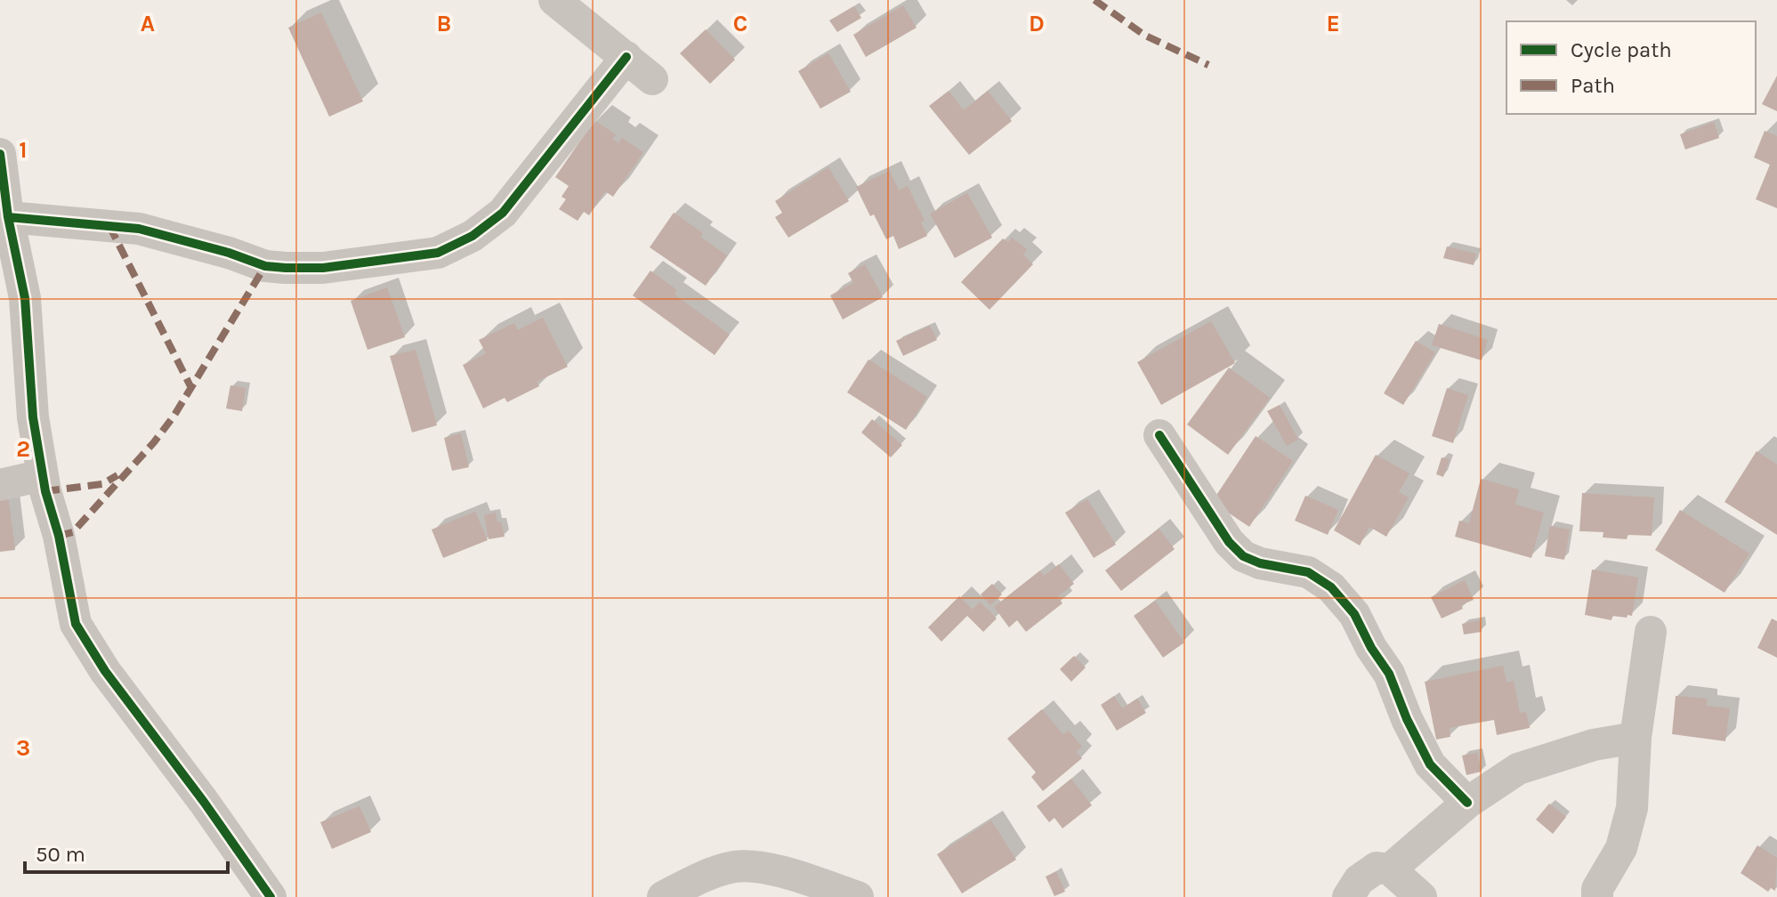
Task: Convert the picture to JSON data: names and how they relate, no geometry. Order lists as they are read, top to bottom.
{
  "legend": ["Cycle path", "Path"],
  "scale_bar": "50 m",
  "grid": {
    "columns": [
      "A",
      "B",
      "C",
      "D",
      "E"
    ],
    "rows": ["1", "2", "3"]
  }
}
